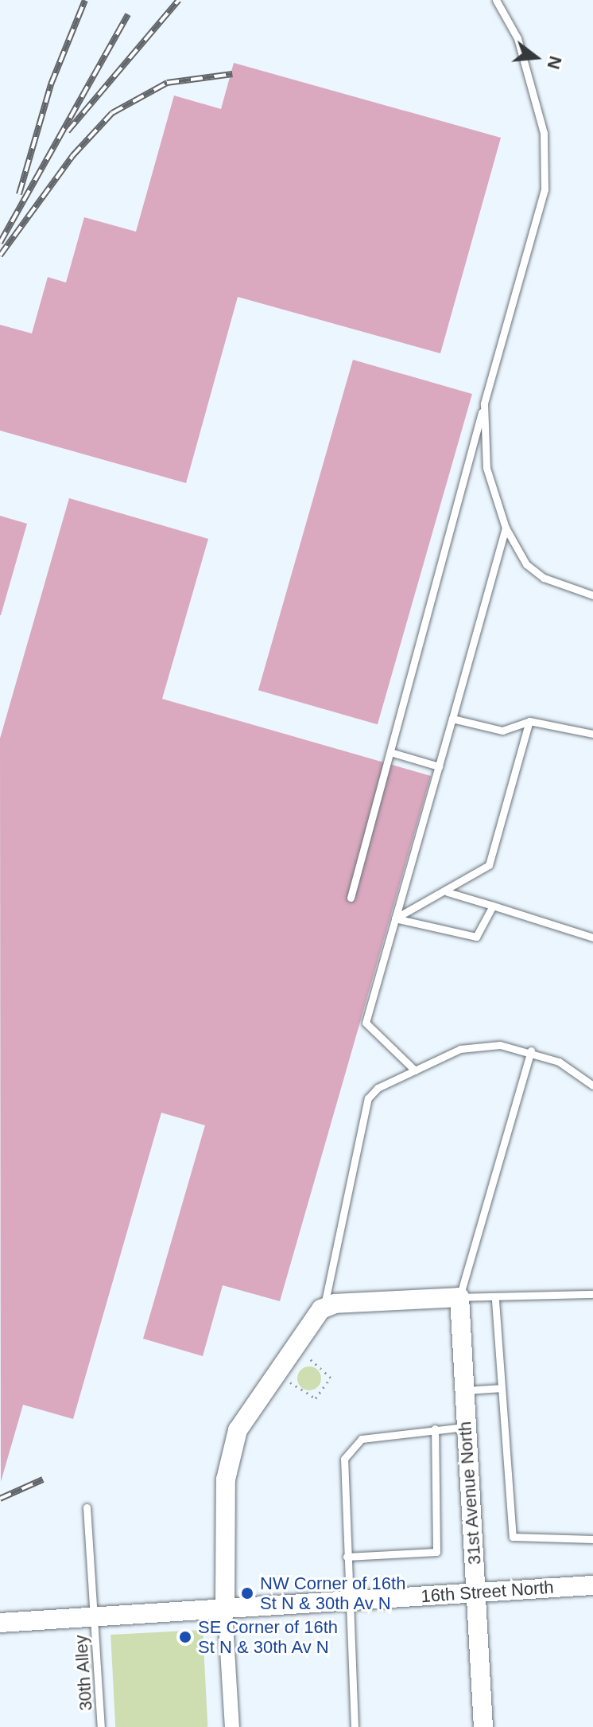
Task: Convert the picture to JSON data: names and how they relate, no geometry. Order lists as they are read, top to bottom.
{
  "streets": {
    "street": ["31st Avenue North", "16th Street North"],
    "lane": ["30th Alley"]
  },
  "crossings": [
    ["31st Avenue North", "16th Street North"],
    ["16th Street North", "30th Alley"]
  ],
  "places": ["NW Corner of 16th St N & 30th Av N", "SE Corner of 16th St N & 30th Av N"],
  "north": "right"
}
